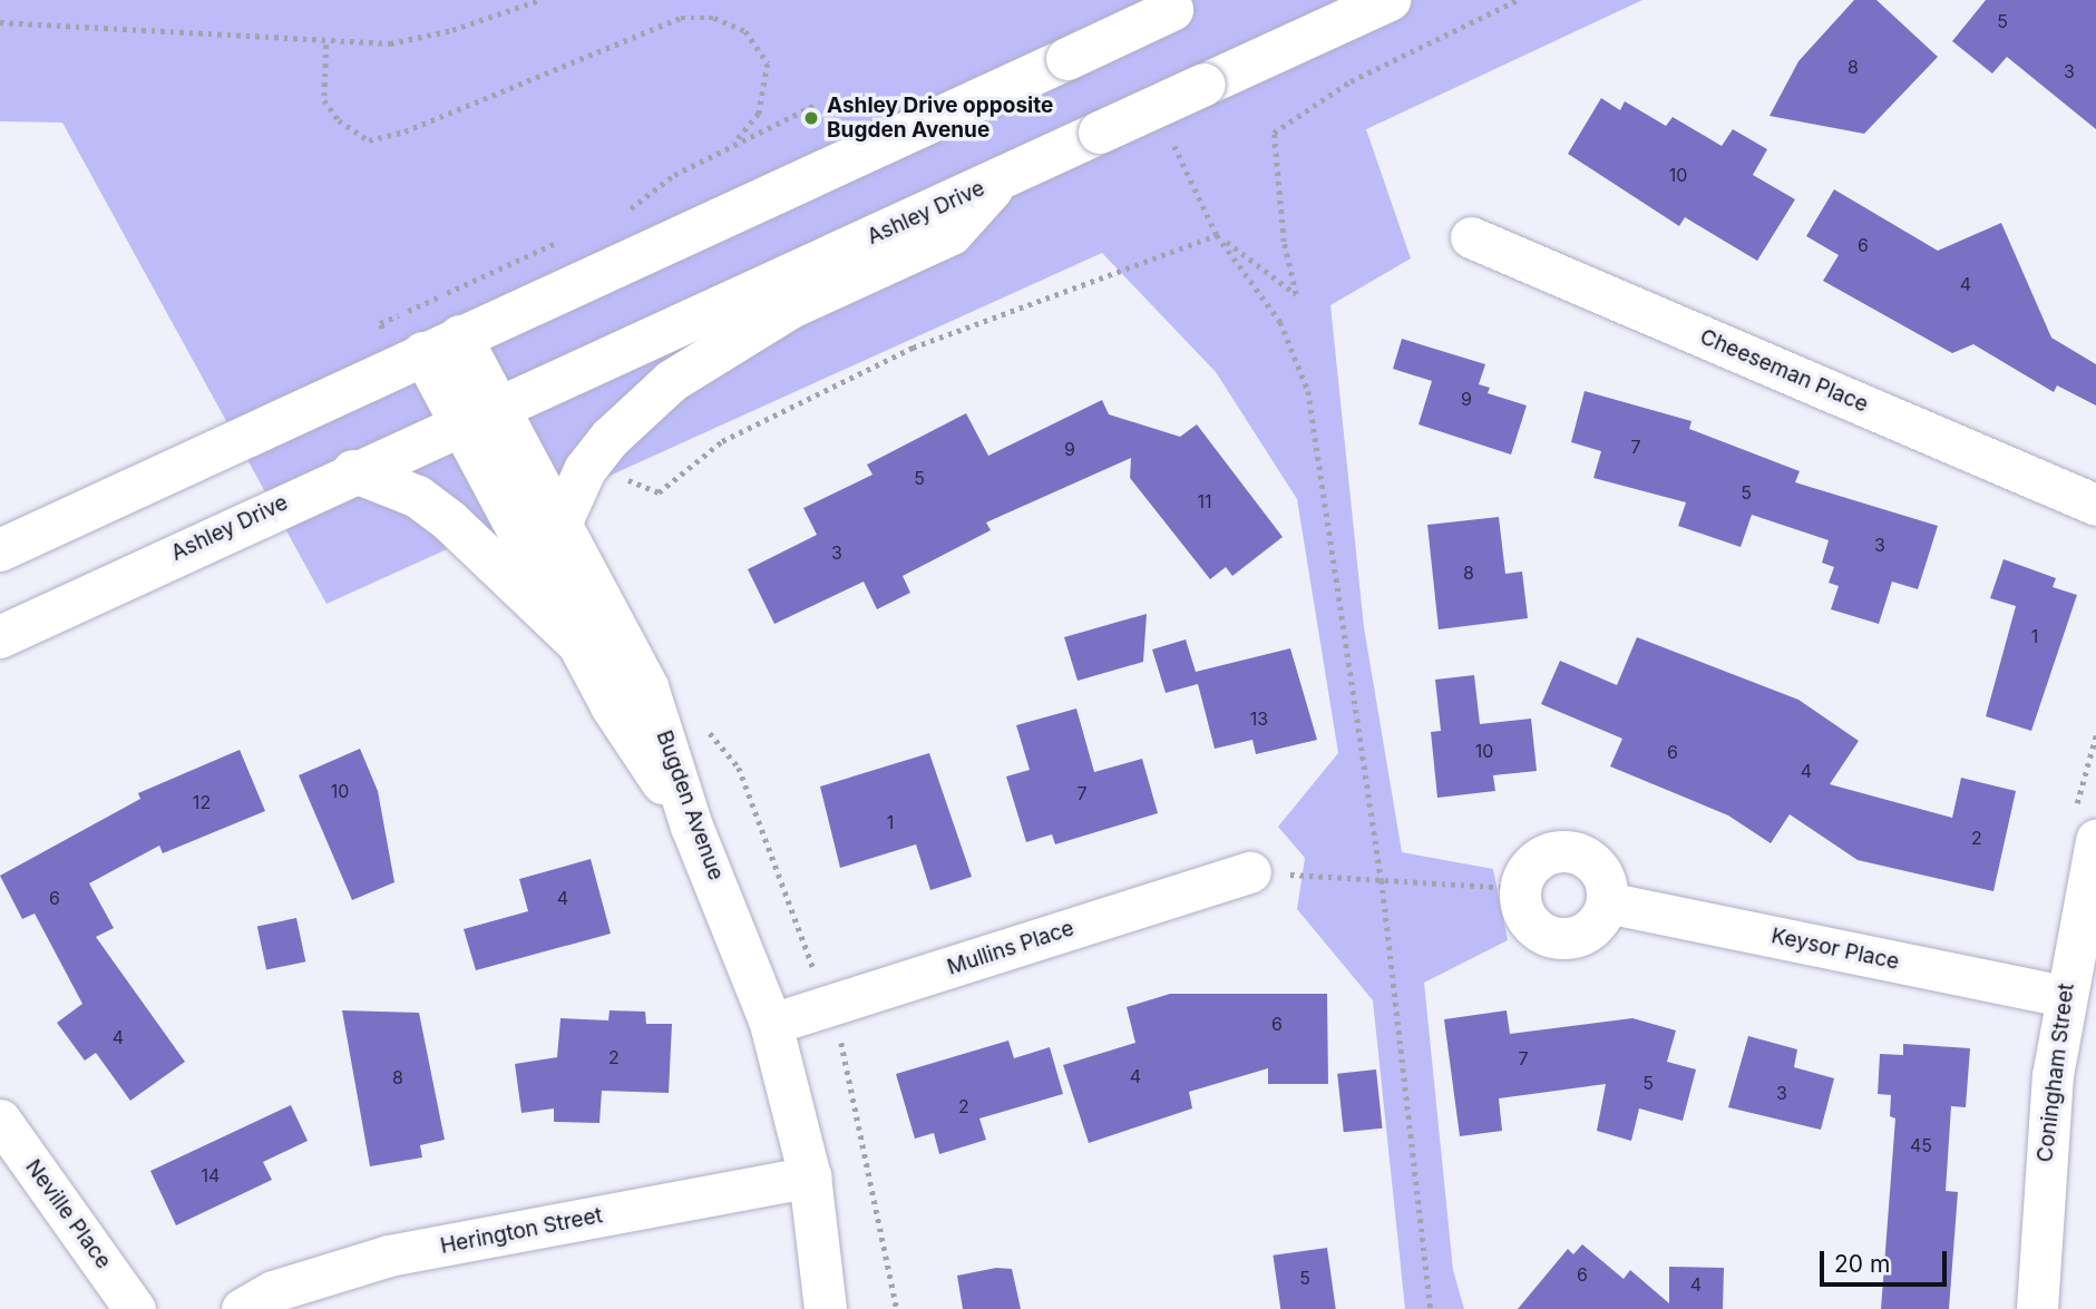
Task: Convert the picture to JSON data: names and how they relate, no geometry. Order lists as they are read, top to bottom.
{
  "streets": {
    "main road": ["Ashley Drive", "Bugden Avenue"],
    "street": [
      "Cheeseman Place",
      "Mullins Place",
      "Keysor Place",
      "Coningham Street",
      "Neville Place",
      "Herington Street"
    ]
  },
  "crossings": [
    ["Ashley Drive", "Bugden Avenue"],
    ["Bugden Avenue", "Mullins Place"],
    ["Bugden Avenue", "Herington Street"],
    ["Keysor Place", "Coningham Street"]
  ],
  "places": ["Ashley Drive opposite Bugden Avenue"],
  "house_numbers": [
    "5",
    "8",
    "3",
    "10",
    "6",
    "4",
    "9",
    "7",
    "9",
    "5",
    "5",
    "11",
    "3",
    "3",
    "8",
    "1",
    "13",
    "10",
    "6",
    "4",
    "10",
    "7",
    "12",
    "1",
    "2",
    "6",
    "4",
    "6",
    "4",
    "2",
    "7",
    "4",
    "8",
    "5",
    "3",
    "2",
    "45",
    "14",
    "6",
    "5",
    "4"
  ],
  "scale_bar": "20 m"
}
